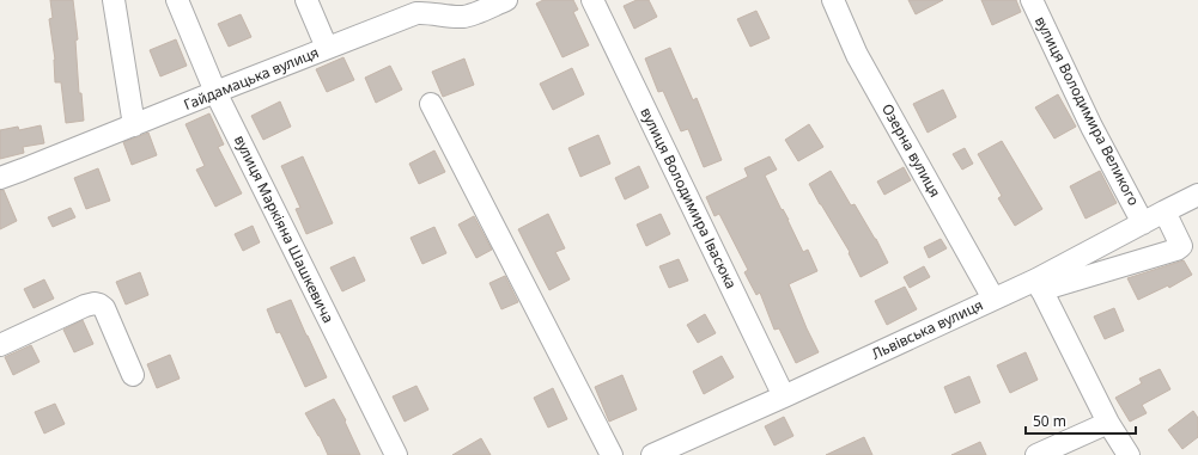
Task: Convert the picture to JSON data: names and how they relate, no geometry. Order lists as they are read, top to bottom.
{
  "streets": {
    "street": [
      "Гайдамацька вулиця",
      "вулиця Володимира Великого",
      "Озерна вулиця",
      "вулиця Володимира Івасюка",
      "вулиця Маркіяна Шашкевича",
      "Львівська вулиця"
    ]
  },
  "crossings": [
    ["Гайдамацька вулиця", "вулиця Маркіяна Шашкевича"],
    ["вулиця Володимира Великого", "Львівська вулиця"],
    ["Озерна вулиця", "Львівська вулиця"],
    ["вулиця Володимира Івасюка", "Львівська вулиця"]
  ],
  "scale_bar": "50 m"
}
